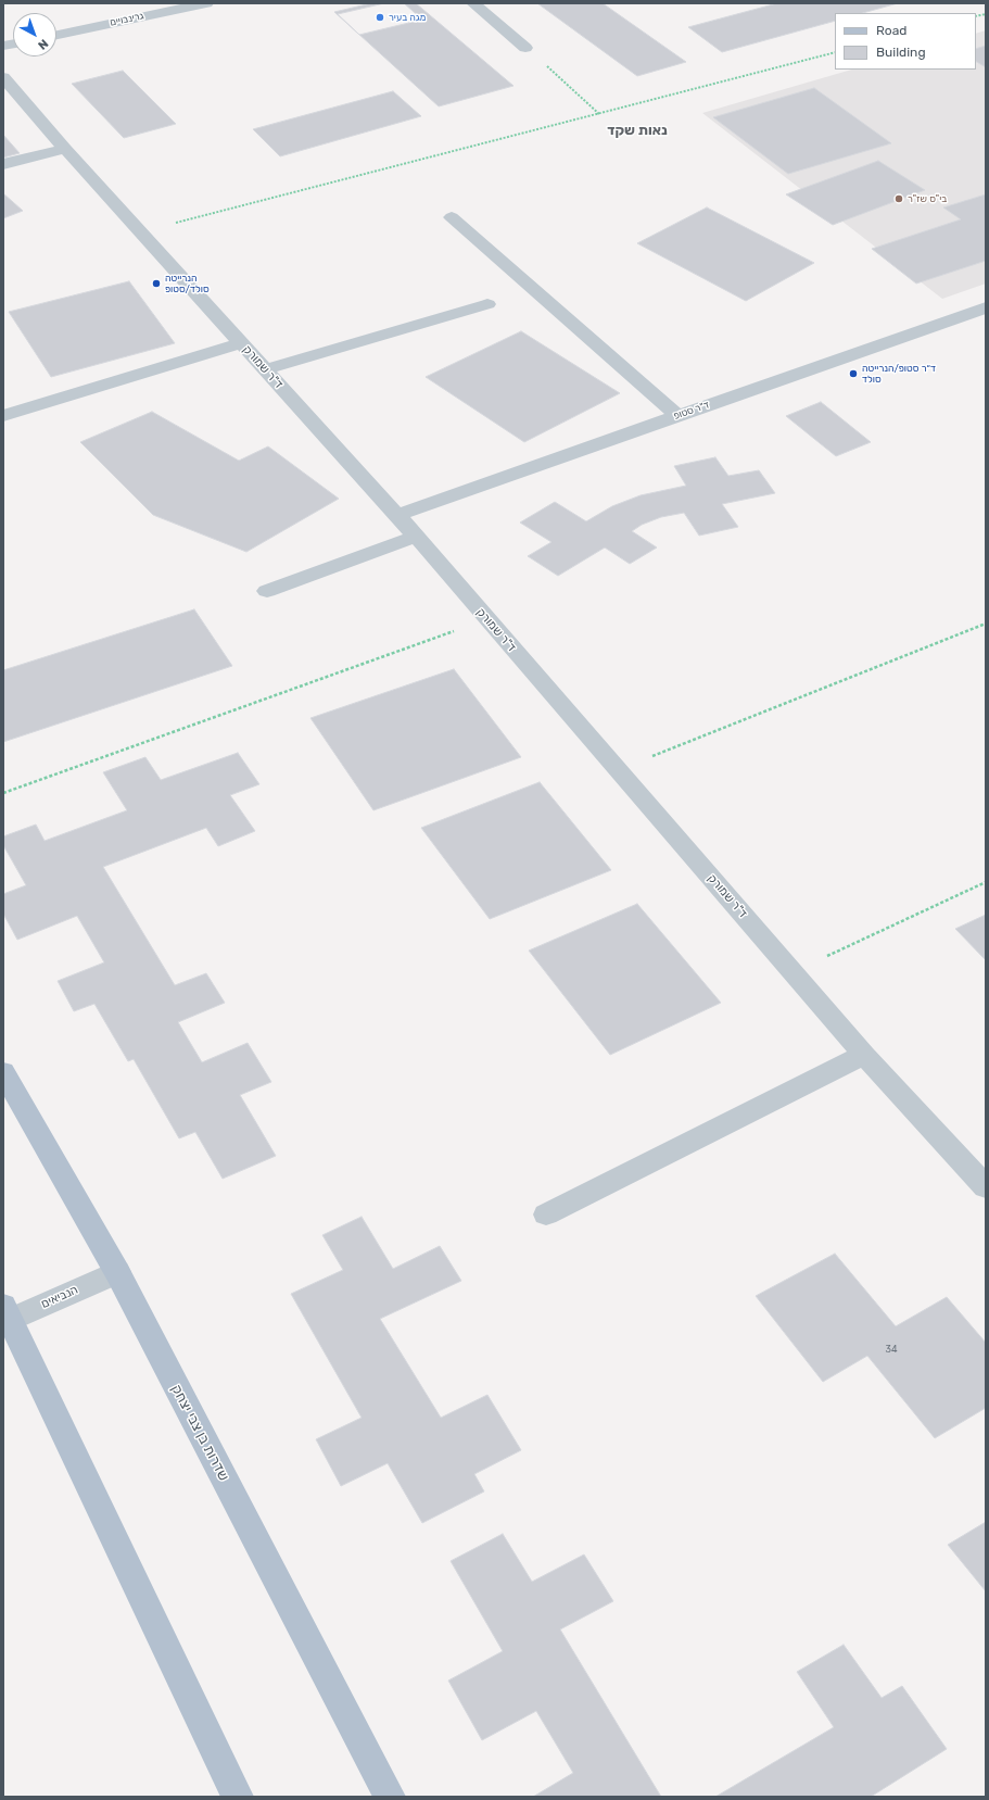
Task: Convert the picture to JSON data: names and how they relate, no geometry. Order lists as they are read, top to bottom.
{
  "streets": {
    "main road": ["שדרות בן צבי יצחק"],
    "street": [
      "גרינבויים",
      "ד\"ר שמורק",
      "ד\"ר סטופ",
      "הנביאים"
    ]
  },
  "crossings": [
    ["ד\"ר שמורק", "ד\"ר סטופ"],
    ["הנביאים", "שדרות בן צבי יצחק"]
  ],
  "districts": ["נאות שקד"],
  "places": [
    "מגה בעיר",
    "בי\"ס שז\"ר",
    "הנרייטה סולד/סטופ",
    "ד״ר סטופ/הנרייטה סולד"
  ],
  "house_numbers": ["34"],
  "legend": ["Road", "Building"],
  "north": "bottom right"
}
